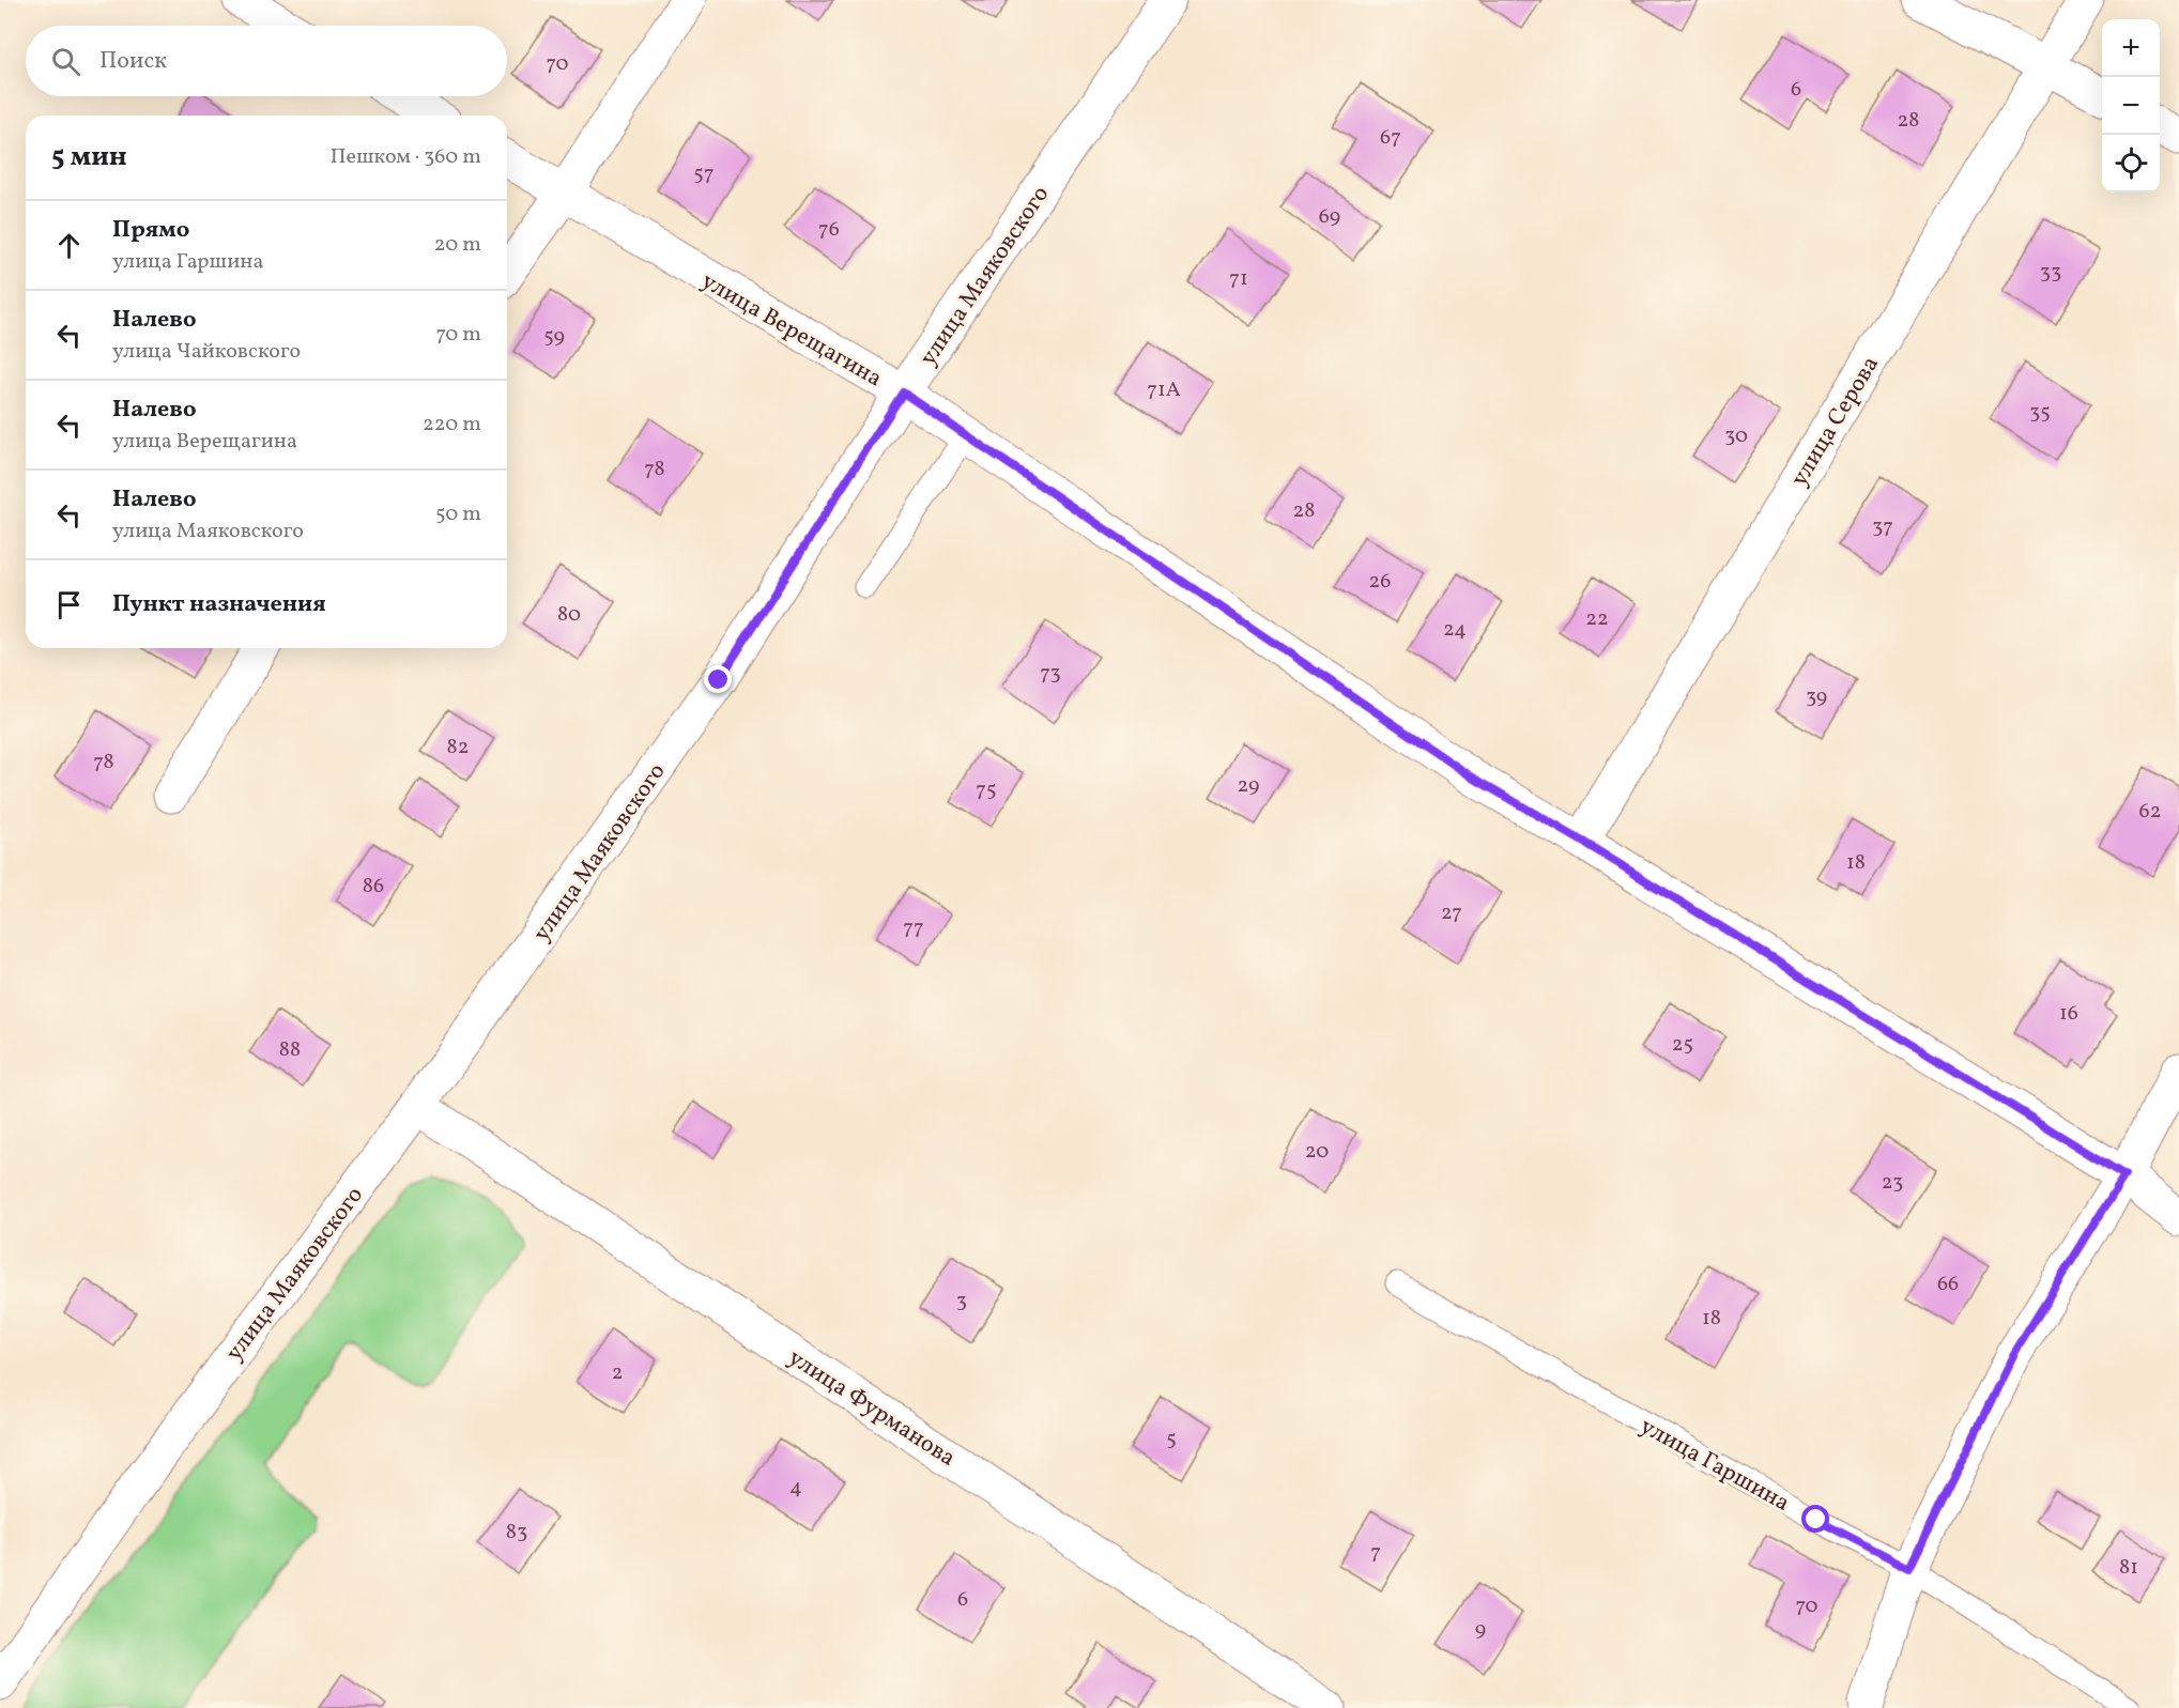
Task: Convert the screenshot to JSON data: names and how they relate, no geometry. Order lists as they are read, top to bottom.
{
  "streets": {
    "street": [
      "улица Маяковского",
      "улица Верещагина",
      "улица Серова",
      "улица Фурманова"
    ],
    "lane": ["улица Гаршина"]
  },
  "crossings": [
    ["улица Маяковского", "улица Верещагина"],
    ["улица Маяковского", "улица Фурманова"],
    ["улица Верещагина", "улица Серова"]
  ],
  "house_numbers": [
    "70",
    "6",
    "28",
    "67",
    "57",
    "69",
    "76",
    "33",
    "71",
    "59",
    "71А",
    "35",
    "30",
    "78",
    "28",
    "37",
    "26",
    "80",
    "22",
    "24",
    "73",
    "39",
    "82",
    "78",
    "29",
    "75",
    "62",
    "18",
    "86",
    "27",
    "77",
    "16",
    "25",
    "88",
    "20",
    "23",
    "66",
    "3",
    "18",
    "2",
    "5",
    "4",
    "83",
    "7",
    "81",
    "6",
    "70",
    "9"
  ],
  "page": {
    "map_buttons": ["+", "−"],
    "search": "Поиск",
    "heading": ["5 мин", "Пешком · 360 m"],
    "list": [
      ["Прямо", "улица Гаршина", "20 m"],
      ["Налево", "улица Чайковского", "70 m"],
      ["Налево", "улица Верещагина", "220 m"],
      ["Налево", "улица Маяковского", "50 m"],
      "Пункт назначения"
    ]
  }
}
